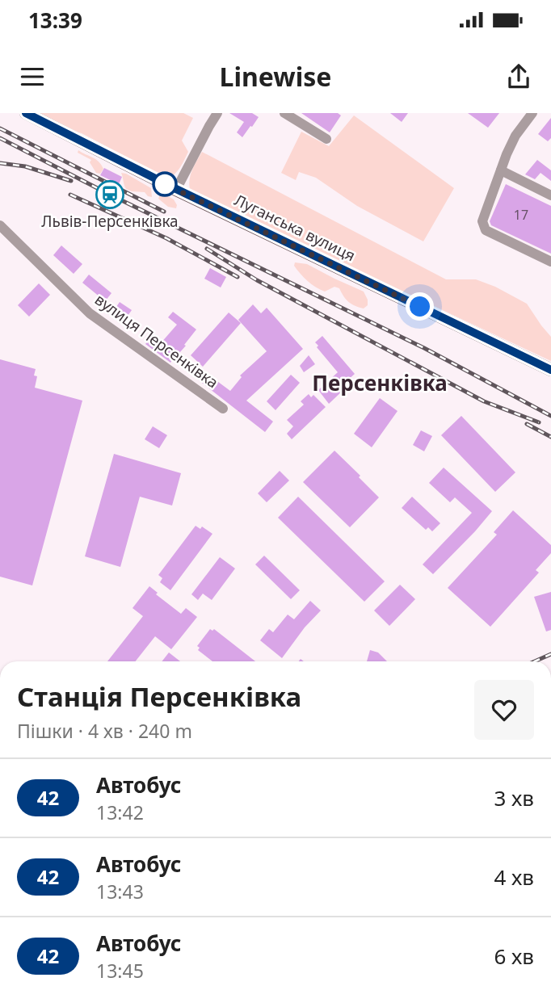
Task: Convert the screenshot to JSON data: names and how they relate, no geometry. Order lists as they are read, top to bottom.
{
  "streets": {
    "main road": ["Луганська вулиця"],
    "street": ["вулиця Персенківка"]
  },
  "districts": ["Персенківка"],
  "places": {
    "station": ["Львів-Персенківка"]
  },
  "lines": ["bus line 42"],
  "house_numbers": ["17"],
  "page": {
    "status": "13:39",
    "header": "Linewise",
    "heading": ["Станція Персенківка", "Пішки · 4 хв · 240 m"],
    "list": [
      {
        "mark": "42",
        "name": "Автобус",
        "note": "13:42",
        "value": "3 хв"
      },
      {
        "mark": "42",
        "name": "Автобус",
        "note": "13:43",
        "value": "4 хв"
      },
      {
        "mark": "42",
        "name": "Автобус",
        "note": "13:45",
        "value": "6 хв"
      }
    ]
  }
}
